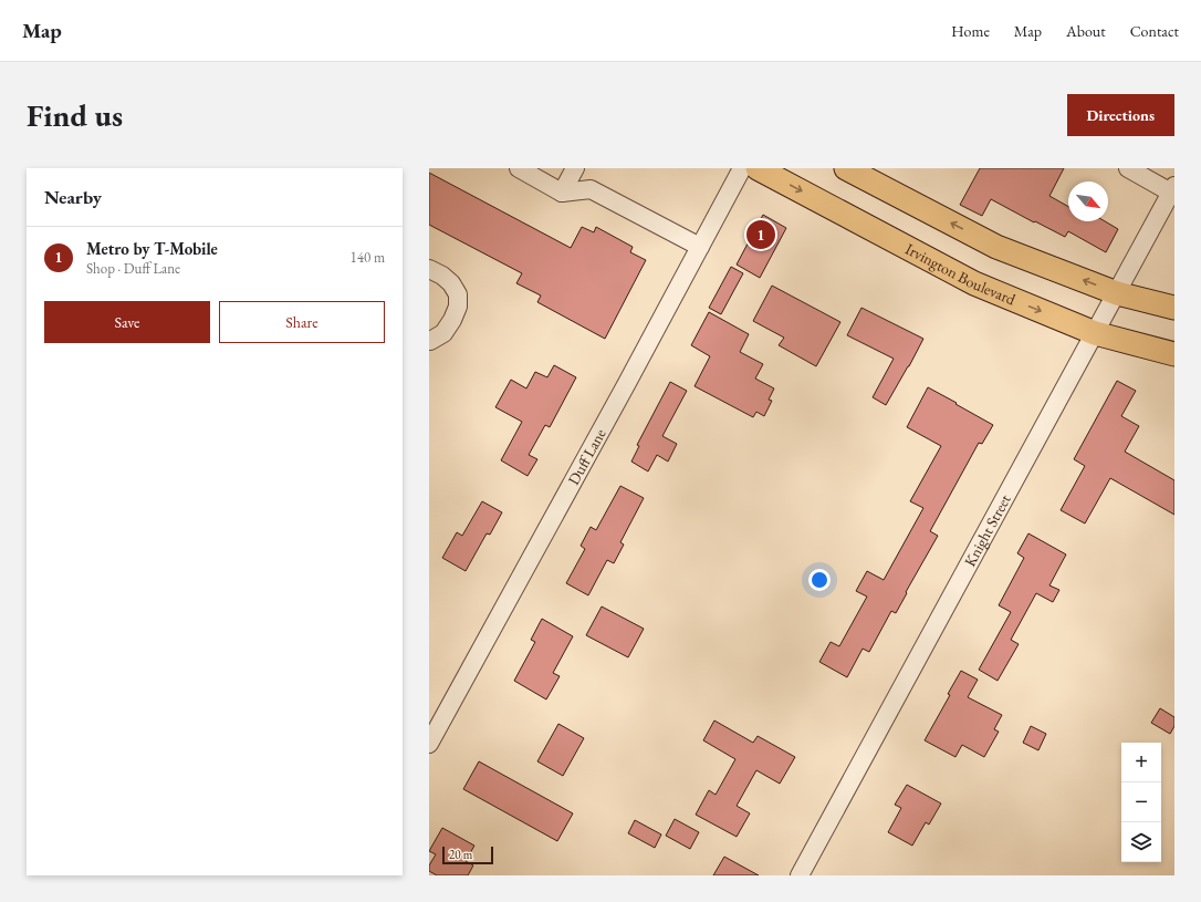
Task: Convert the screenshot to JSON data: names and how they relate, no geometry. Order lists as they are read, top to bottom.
{
  "streets": {
    "main road": ["Irvington Boulevard"],
    "street": ["Duff Lane", "Knight Street"]
  },
  "crossings": [
    ["Irvington Boulevard", "Knight Street"]
  ],
  "scale_bar": "20 m",
  "north": "bottom right",
  "page": {
    "header": "Map",
    "nav": [
      "Home",
      "Map",
      "About",
      "Contact"
    ],
    "buttons": [
      "Directions",
      ["Save", "Share"]
    ],
    "title": "Find us",
    "heading": "Nearby",
    "pins": "1",
    "list": [
      {
        "mark": "1",
        "name": "Metro by T-Mobile",
        "note": "Shop · Duff Lane",
        "value": "140 m"
      }
    ],
    "map_buttons": ["+", "−"],
    "scale": "20 m"
  }
}
